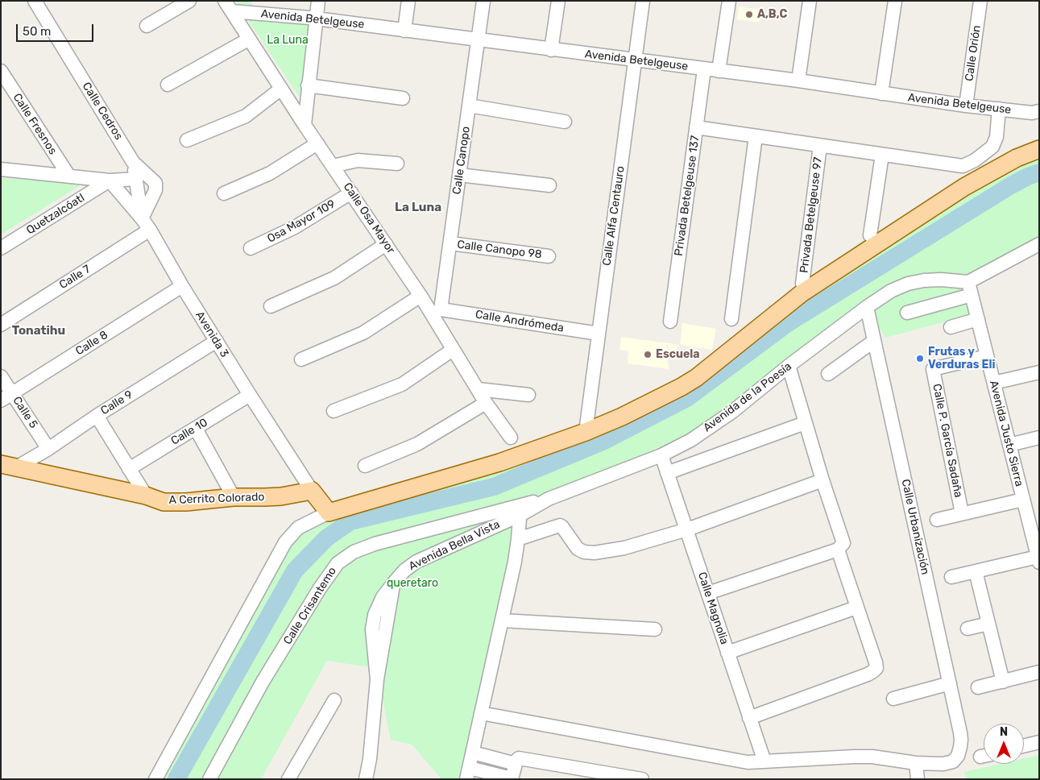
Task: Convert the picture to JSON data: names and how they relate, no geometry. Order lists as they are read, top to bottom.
{
  "streets": {
    "main road": ["A Cerrito Colorado"],
    "street": [
      "Avenida Betelgeuse",
      "Calle Orión",
      "Calle Cedros",
      "Calle Fresnos",
      "Calle Canopo",
      "Privada Betelgeuse 137",
      "Quetzalcóatl",
      "Privada Betelgeuse 97",
      "Calle Alfa Centauro",
      "Calle Osa Mayor",
      "Osa Mayor 109",
      "Calle Canopo 98",
      "Calle 7",
      "Calle Andrómeda",
      "Avenida 3",
      "Calle 8",
      "Avenida de la Poesía",
      "Calle 9",
      "Calle 5",
      "Calle 10",
      "Avenida Justo Sierra",
      "Calle P. García Sadaña",
      "Calle Urbanización",
      "Avenida Bella Vista",
      "Calle Crisantemo",
      "Calle Magnolia"
    ]
  },
  "crossings": [
    ["Avenida Betelgeuse", "Calle Orión"],
    ["Avenida Betelgeuse", "Calle Canopo"],
    ["Avenida Betelgeuse", "Privada Betelgeuse 137"],
    ["Avenida Betelgeuse", "Privada Betelgeuse 97"],
    ["Avenida Betelgeuse", "Calle Alfa Centauro"],
    ["Avenida Betelgeuse", "Calle Osa Mayor"],
    ["Calle Cedros", "Avenida 3"],
    ["Calle Canopo", "Calle Osa Mayor"],
    ["Calle Canopo", "Calle Canopo 98"],
    ["Calle Canopo", "Calle Andrómeda"],
    ["Privada Betelgeuse 137", "Privada Betelgeuse 97"],
    ["Quetzalcóatl", "Avenida 3"],
    ["Calle Alfa Centauro", "Calle Andrómeda"],
    ["Calle Osa Mayor", "Osa Mayor 109"],
    ["Calle Osa Mayor", "Calle Andrómeda"],
    ["Calle 7", "Avenida 3"],
    ["Avenida 3", "Calle 8"],
    ["Avenida 3", "Calle 9"],
    ["Avenida 3", "Calle 10"],
    ["Avenida 3", "A Cerrito Colorado"],
    ["Calle 8", "Calle 5"],
    ["Avenida de la Poesía", "Avenida Justo Sierra"],
    ["Avenida de la Poesía", "Calle Urbanización"],
    ["Avenida de la Poesía", "Avenida Bella Vista"],
    ["Avenida de la Poesía", "Calle Crisantemo"],
    ["Avenida de la Poesía", "Calle Magnolia"],
    ["Calle 9", "Calle 5"],
    ["Calle 9", "A Cerrito Colorado"],
    ["Avenida Justo Sierra", "Calle P. García Sadaña"],
    ["Avenida Bella Vista", "Calle Crisantemo"]
  ],
  "districts": ["La Luna", "Tonatihu"],
  "parks": ["La Luna", "queretaro"],
  "places": ["A,B,C", "Escuela", "Frutas y Verduras Eli"],
  "scale_bar": "50 m",
  "north": "top"
}
